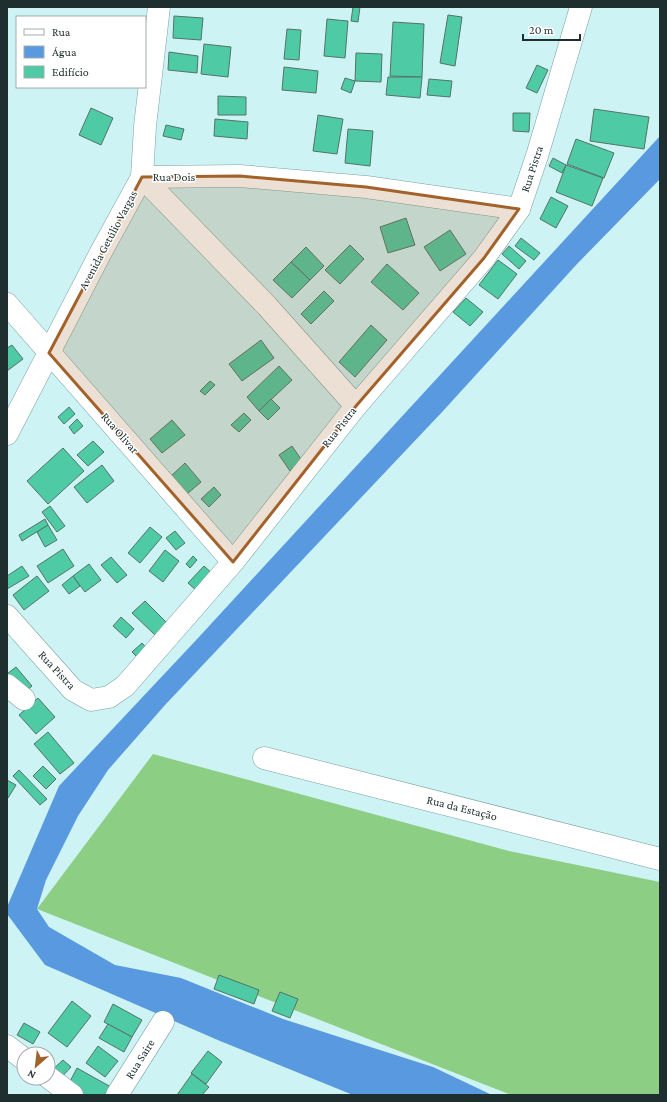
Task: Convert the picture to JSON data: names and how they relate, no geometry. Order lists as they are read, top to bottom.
{
  "streets": {
    "street": [
      "Rua Pistra",
      "Rua Dois",
      "Avenida Getúlio Vargas",
      "Rua Olivar",
      "Rua da Estação",
      "Rua Saire"
    ]
  },
  "crossings": [
    ["Rua Pistra", "Rua Dois"],
    ["Rua Pistra", "Rua Olivar"],
    ["Rua Dois", "Avenida Getúlio Vargas"],
    ["Avenida Getúlio Vargas", "Rua Olivar"]
  ],
  "legend": ["Rua", "Água", "Edifício"],
  "scale_bar": "20 m",
  "north": "bottom left"
}
